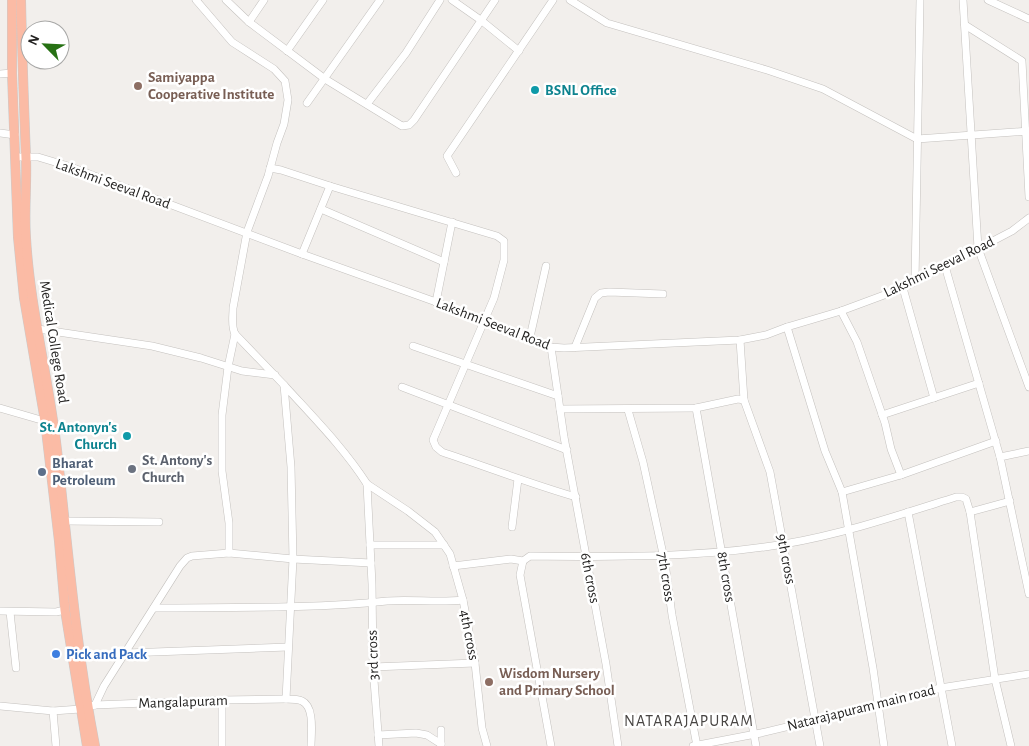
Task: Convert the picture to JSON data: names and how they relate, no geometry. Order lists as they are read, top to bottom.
{
  "streets": {
    "main road": ["Medical College Road"],
    "street": [
      "Lakshmi Seeval Road",
      "9th cross",
      "7th cross",
      "8th cross",
      "6th cross",
      "4th cross",
      "3rd cross",
      "Mangalapuram",
      "Natarajapuram main road"
    ]
  },
  "crossings": [
    ["Lakshmi Seeval Road", "Medical College Road"],
    ["Lakshmi Seeval Road", "9th cross"],
    ["Lakshmi Seeval Road", "6th cross"],
    ["Medical College Road", "Mangalapuram"],
    ["9th cross", "Natarajapuram main road"],
    ["7th cross", "Natarajapuram main road"],
    ["8th cross", "Natarajapuram main road"],
    ["4th cross", "3rd cross"]
  ],
  "districts": ["NATARAJAPURAM"],
  "places": [
    "Samiyappa Cooperative Institute",
    "BSNL Office",
    "St. Antonyn's Church",
    "St. Antony's Church",
    "Bharat Petroleum",
    "Pick and Pack",
    "Wisdom Nursery and Primary School"
  ],
  "north": "top left"
}
